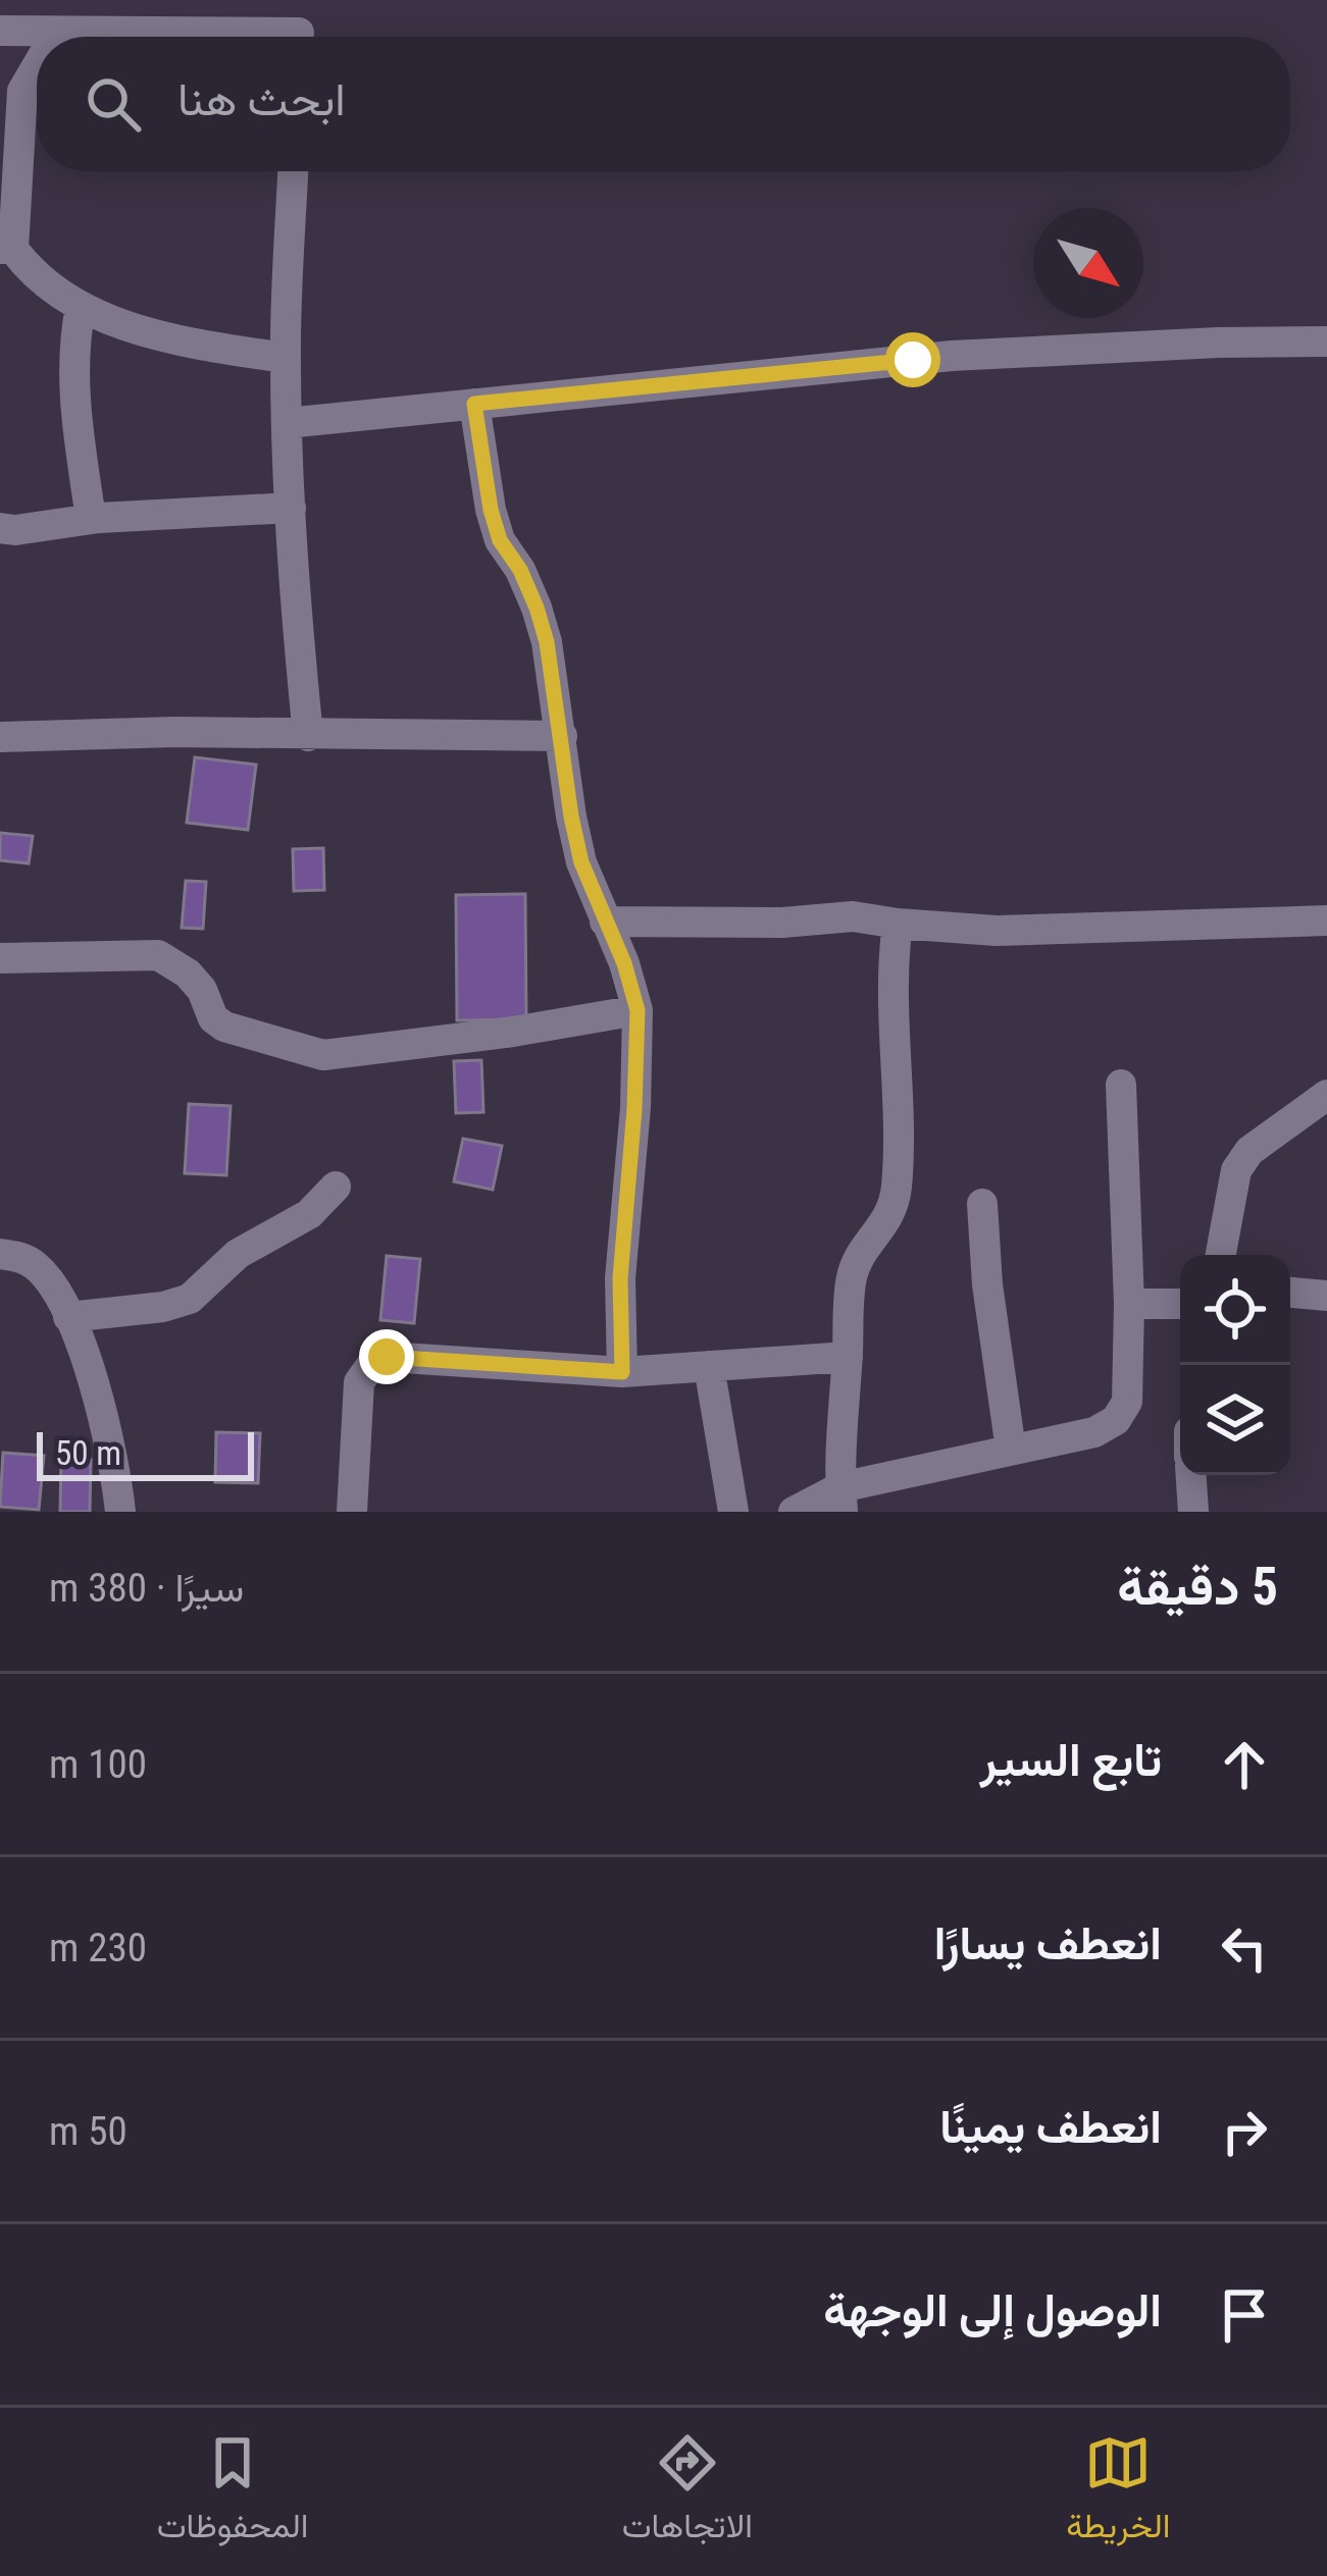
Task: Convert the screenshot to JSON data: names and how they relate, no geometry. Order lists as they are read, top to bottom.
{
  "scale_bar": "50 m",
  "north": "bottom right",
  "page": {
    "search": "ابحث هنا",
    "scale": "50 m",
    "heading": ["5 دقيقة", "سيرًا · 380 m"],
    "list": [
      ["تابع السير", "100 m"],
      ["انعطف يسارًا", "230 m"],
      ["انعطف يمينًا", "50 m"],
      "الوصول إلى الوجهة"
    ],
    "nav": ["الخريطة", "الاتجاهات", "المحفوظات"]
  }
}
